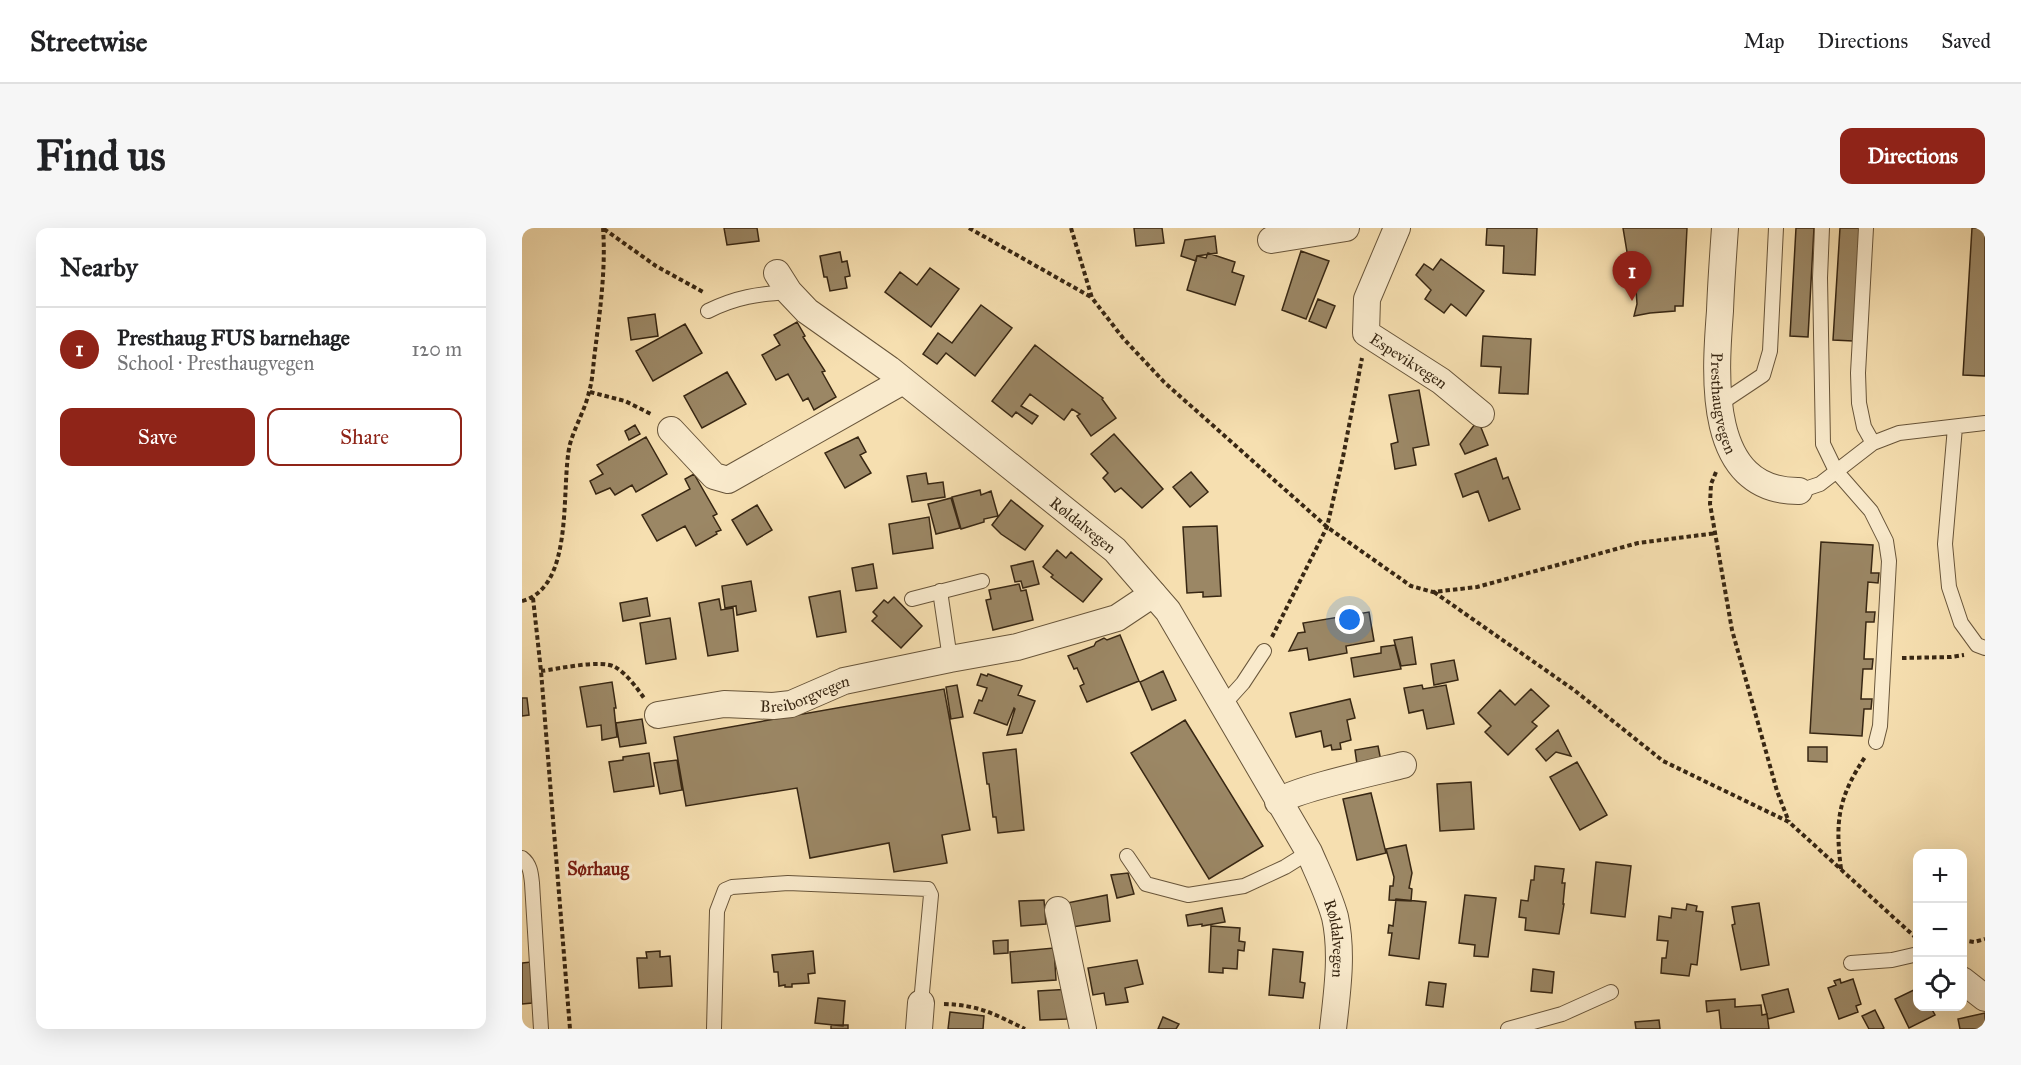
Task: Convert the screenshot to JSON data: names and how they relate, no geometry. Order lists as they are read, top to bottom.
{
  "streets": {
    "street": [
      "Espevikvegen",
      "Presthaugvegen",
      "Røldalvegen",
      "Breiborgvegen"
    ]
  },
  "crossings": [
    ["Røldalvegen", "Breiborgvegen"]
  ],
  "districts": ["Sørhaug"],
  "page": {
    "header": "Streetwise",
    "nav": ["Map", "Directions", "Saved"],
    "buttons": [
      "Directions",
      ["Save", "Share"]
    ],
    "title": "Find us",
    "heading": "Nearby",
    "pins": "1",
    "list": [
      {
        "mark": "1",
        "name": "Presthaug FUS barnehage",
        "note": "School · Presthaugvegen",
        "value": "120 m"
      }
    ],
    "map_buttons": ["+", "−"]
  }
}
